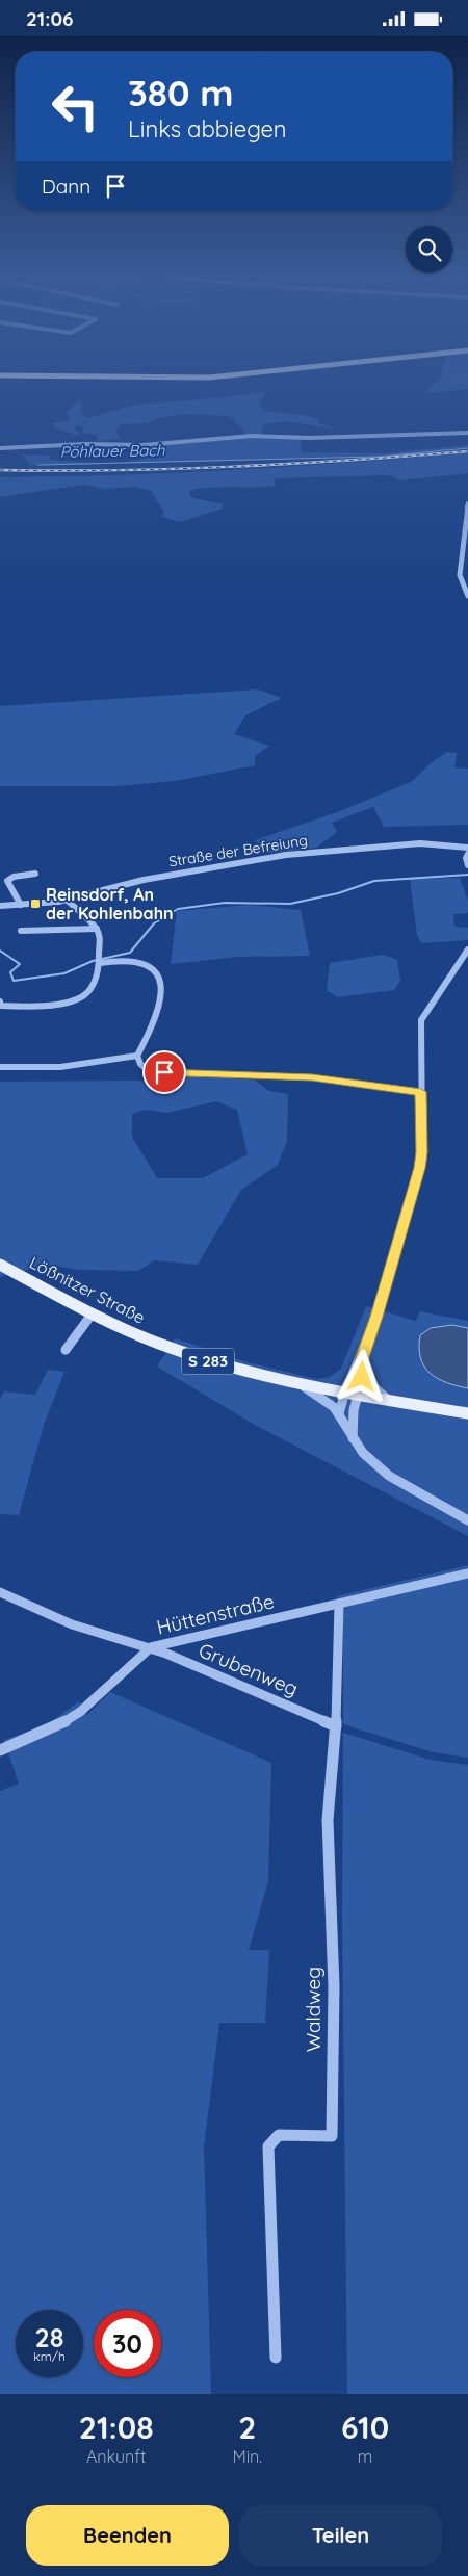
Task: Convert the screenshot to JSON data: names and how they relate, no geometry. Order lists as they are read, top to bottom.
{
  "streets": {
    "main road": ["Lößnitzer Straße", "S 283"],
    "street": [
      "Straße der Befreiung",
      "Hüttenstraße",
      "Grubenweg",
      "Waldweg"
    ]
  },
  "crossings": [
    ["Lößnitzer Straße", "S 283"],
    ["Hüttenstraße", "Grubenweg"],
    ["Hüttenstraße", "Waldweg"],
    ["Grubenweg", "Waldweg"]
  ],
  "water": ["Pöhlauer Bach"],
  "places": {
    "transit": ["Reinsdorf, An der Kohlenbahn"]
  },
  "page": {
    "status": "21:06",
    "turn": ["380 m", "Links abbiegen"],
    "then": "Dann",
    "speed": "28 km/h",
    "limit": "30",
    "eta": [
      "21:08",
      "Ankunft",
      "2",
      "Min.",
      "610",
      "m"
    ],
    "buttons": ["Beenden", "Teilen"]
  }
}
